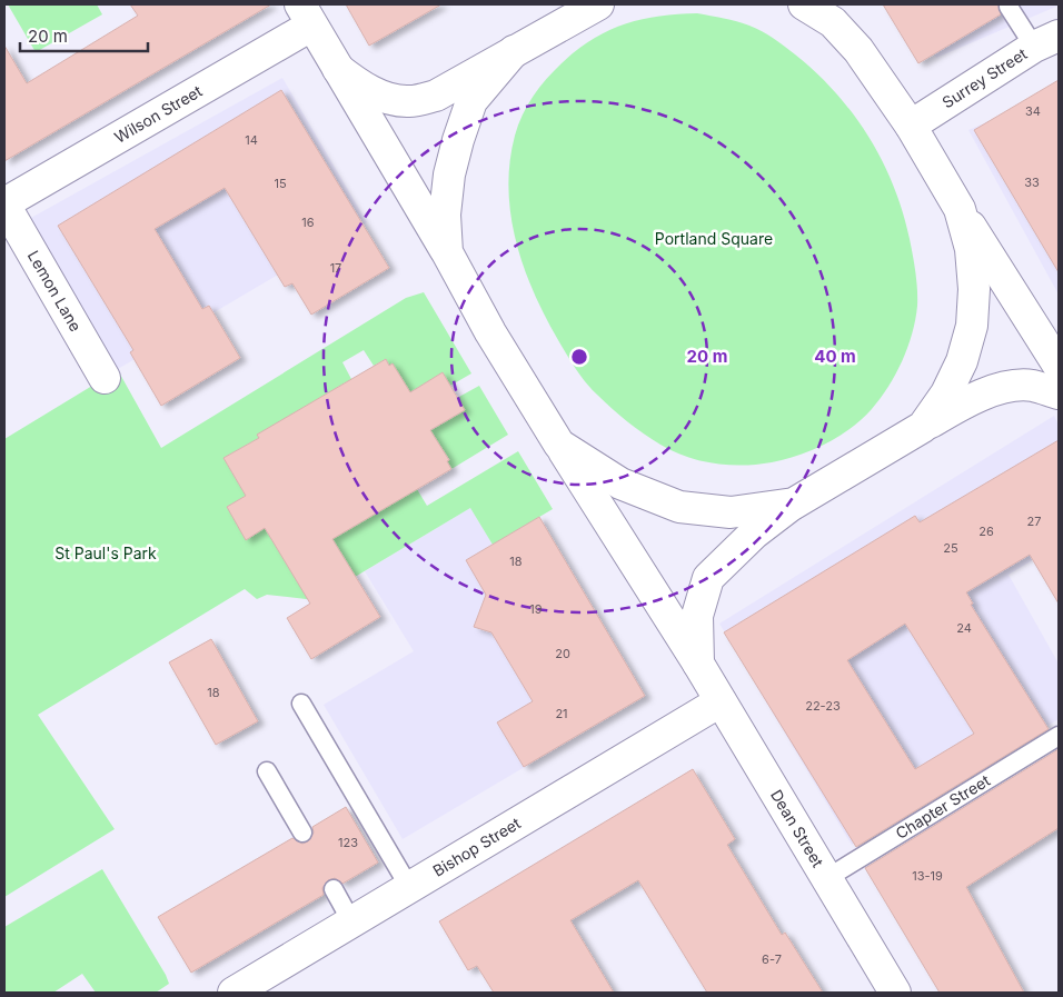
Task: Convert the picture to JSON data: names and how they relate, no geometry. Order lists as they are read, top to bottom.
{
  "streets": {
    "street": [
      "Surrey Street",
      "Wilson Street",
      "Lemon Lane",
      "Dean Street",
      "Bishop Street"
    ],
    "lane": ["Chapter Street"]
  },
  "crossings": [
    ["Wilson Street", "Lemon Lane"],
    ["Chapter Street", "Dean Street"],
    ["Dean Street", "Bishop Street"]
  ],
  "parks": ["Portland Square", "St Paul's Park"],
  "house_numbers": [
    "34",
    "14",
    "33",
    "15",
    "16",
    "17",
    "27",
    "26",
    "25",
    "18",
    "19",
    "24",
    "20",
    "18",
    "22-23",
    "21",
    "123",
    "13-19",
    "6-7"
  ],
  "scale_bar": "20 m",
  "rings": ["20 m", "40 m"]
}
